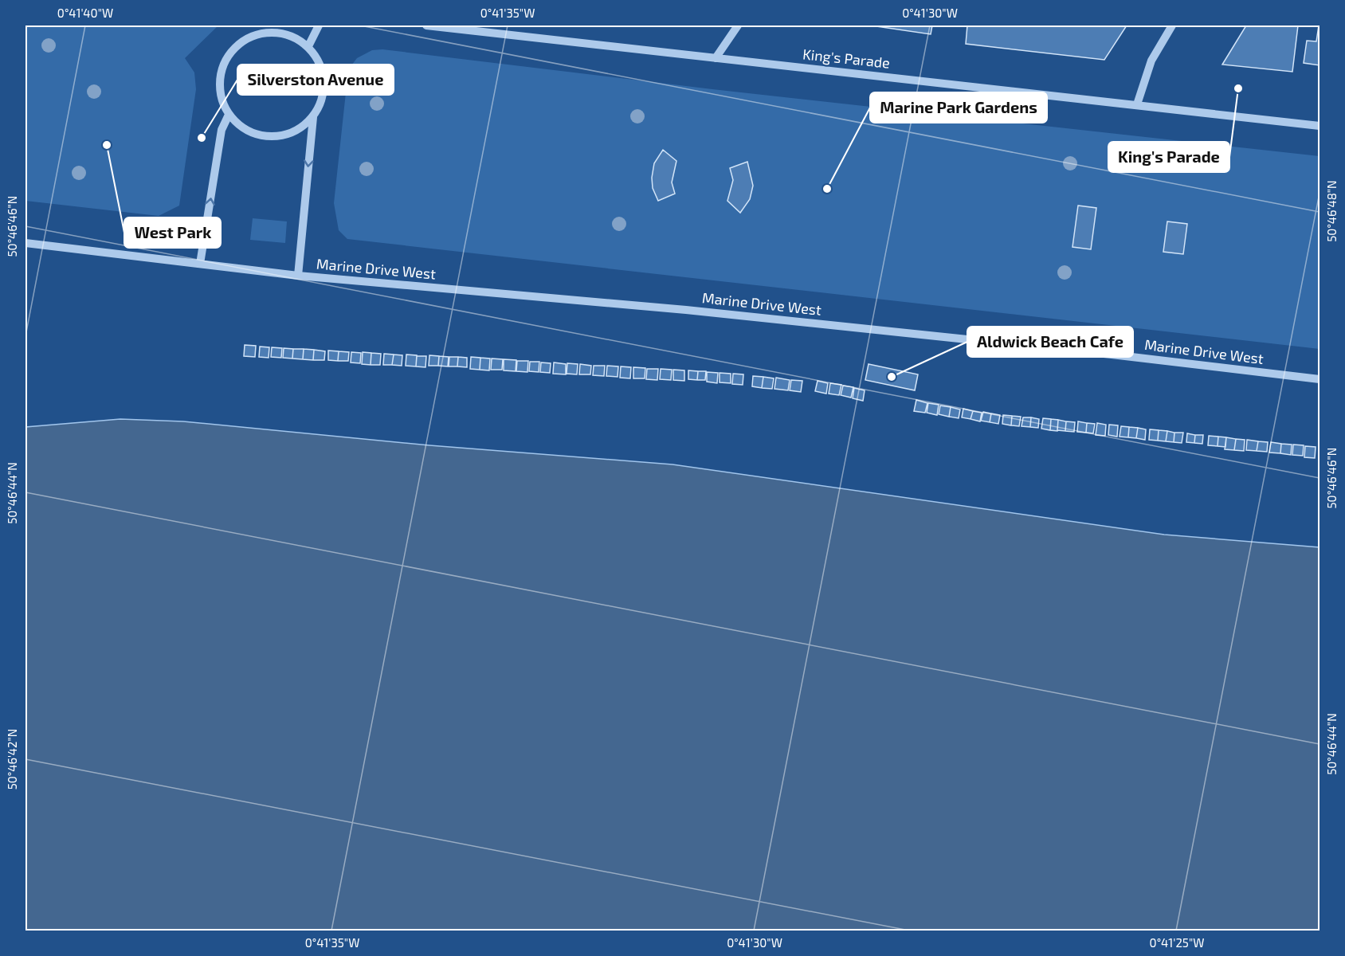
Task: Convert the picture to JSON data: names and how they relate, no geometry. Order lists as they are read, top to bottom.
{
  "streets": {
    "street": ["King's Parade", "Marine Drive West"]
  },
  "places": [
    "King's Parade",
    "Silverston Avenue",
    "West Park",
    "Marine Park Gardens",
    "Aldwick Beach Cafe"
  ],
  "coordinates": [
    "0°41'40\"W",
    "0°41'35\"W",
    "0°41'30\"W",
    "50°46'48\"N",
    "50°46'46\"N",
    "50°46'44\"N",
    "50°46'42\"N",
    "0°41'25\"W"
  ]
}
